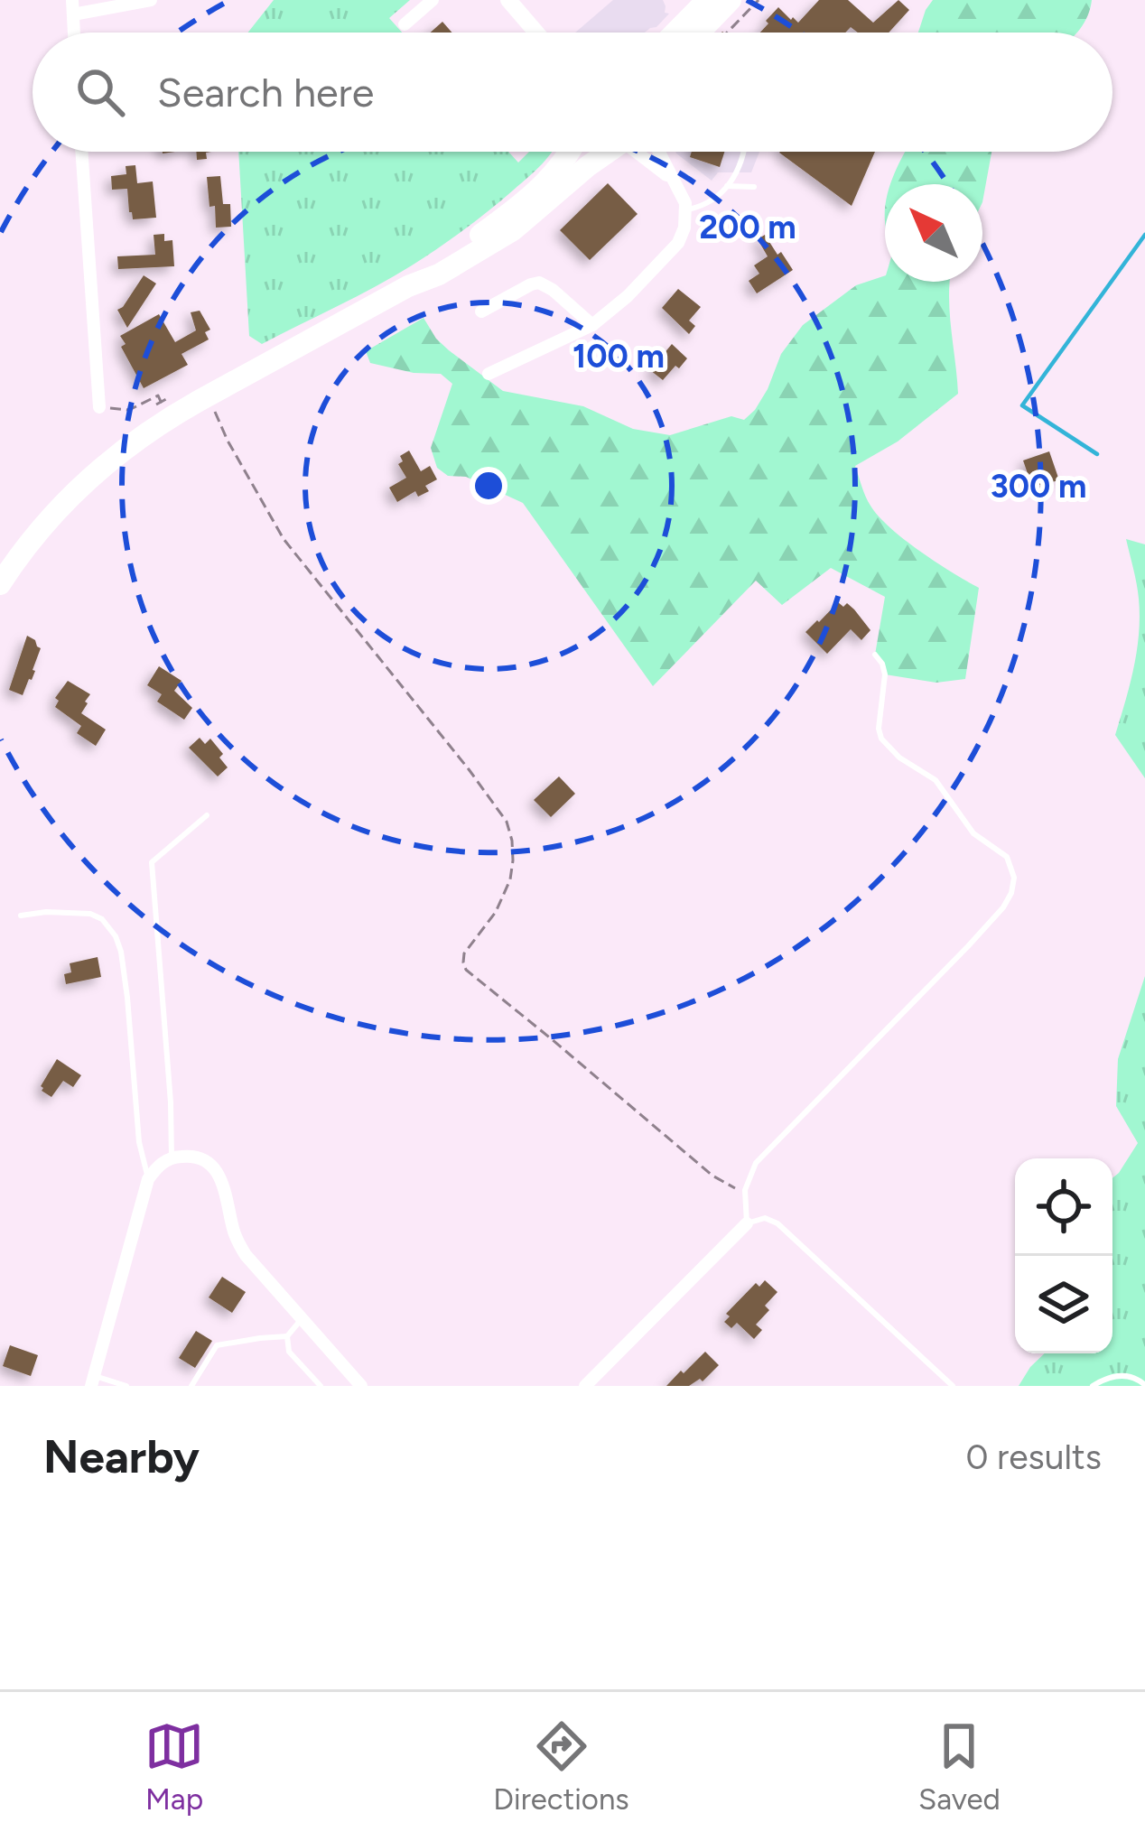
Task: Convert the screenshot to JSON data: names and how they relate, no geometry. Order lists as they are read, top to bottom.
{
  "north": "top left",
  "page": {
    "search": "Search here",
    "heading": ["Nearby", "0 results"],
    "nav": ["Map", "Directions", "Saved"]
  },
  "rings": ["200 m", "100 m", "300 m"]
}
